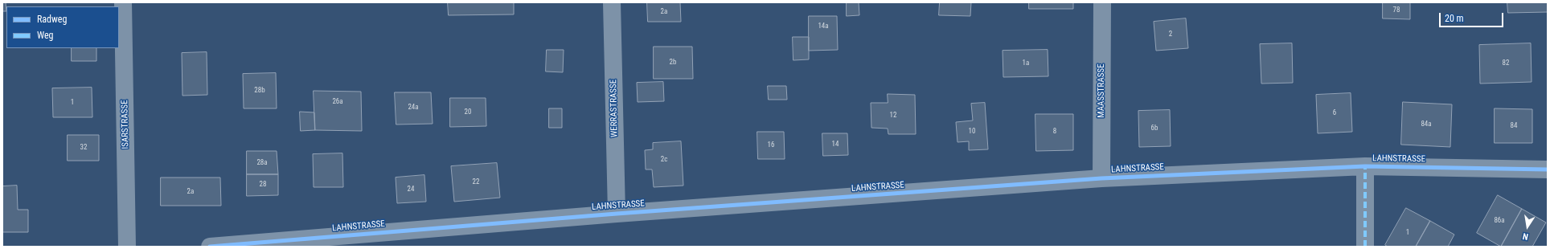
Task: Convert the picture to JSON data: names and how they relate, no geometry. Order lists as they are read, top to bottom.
{
  "streets": {
    "street": [
      "MAASSTRASSE",
      "WERRASTRASSE",
      "ISARSTRASSE",
      "LAHNSTRASSE"
    ]
  },
  "crossings": [
    ["MAASSTRASSE", "LAHNSTRASSE"],
    ["WERRASTRASSE", "LAHNSTRASSE"]
  ],
  "house_numbers": [
    "78",
    "2a",
    "14a",
    "2",
    "2b",
    "1a",
    "82",
    "28b",
    "26a",
    "1",
    "24a",
    "20",
    "6",
    "12",
    "84a",
    "84",
    "6b",
    "10",
    "8",
    "14",
    "16",
    "32",
    "2c",
    "28a",
    "22",
    "28",
    "24",
    "2a",
    "86a",
    "1"
  ],
  "legend": ["Radweg", "Weg"],
  "scale_bar": "20 m",
  "north": "bottom"
}
